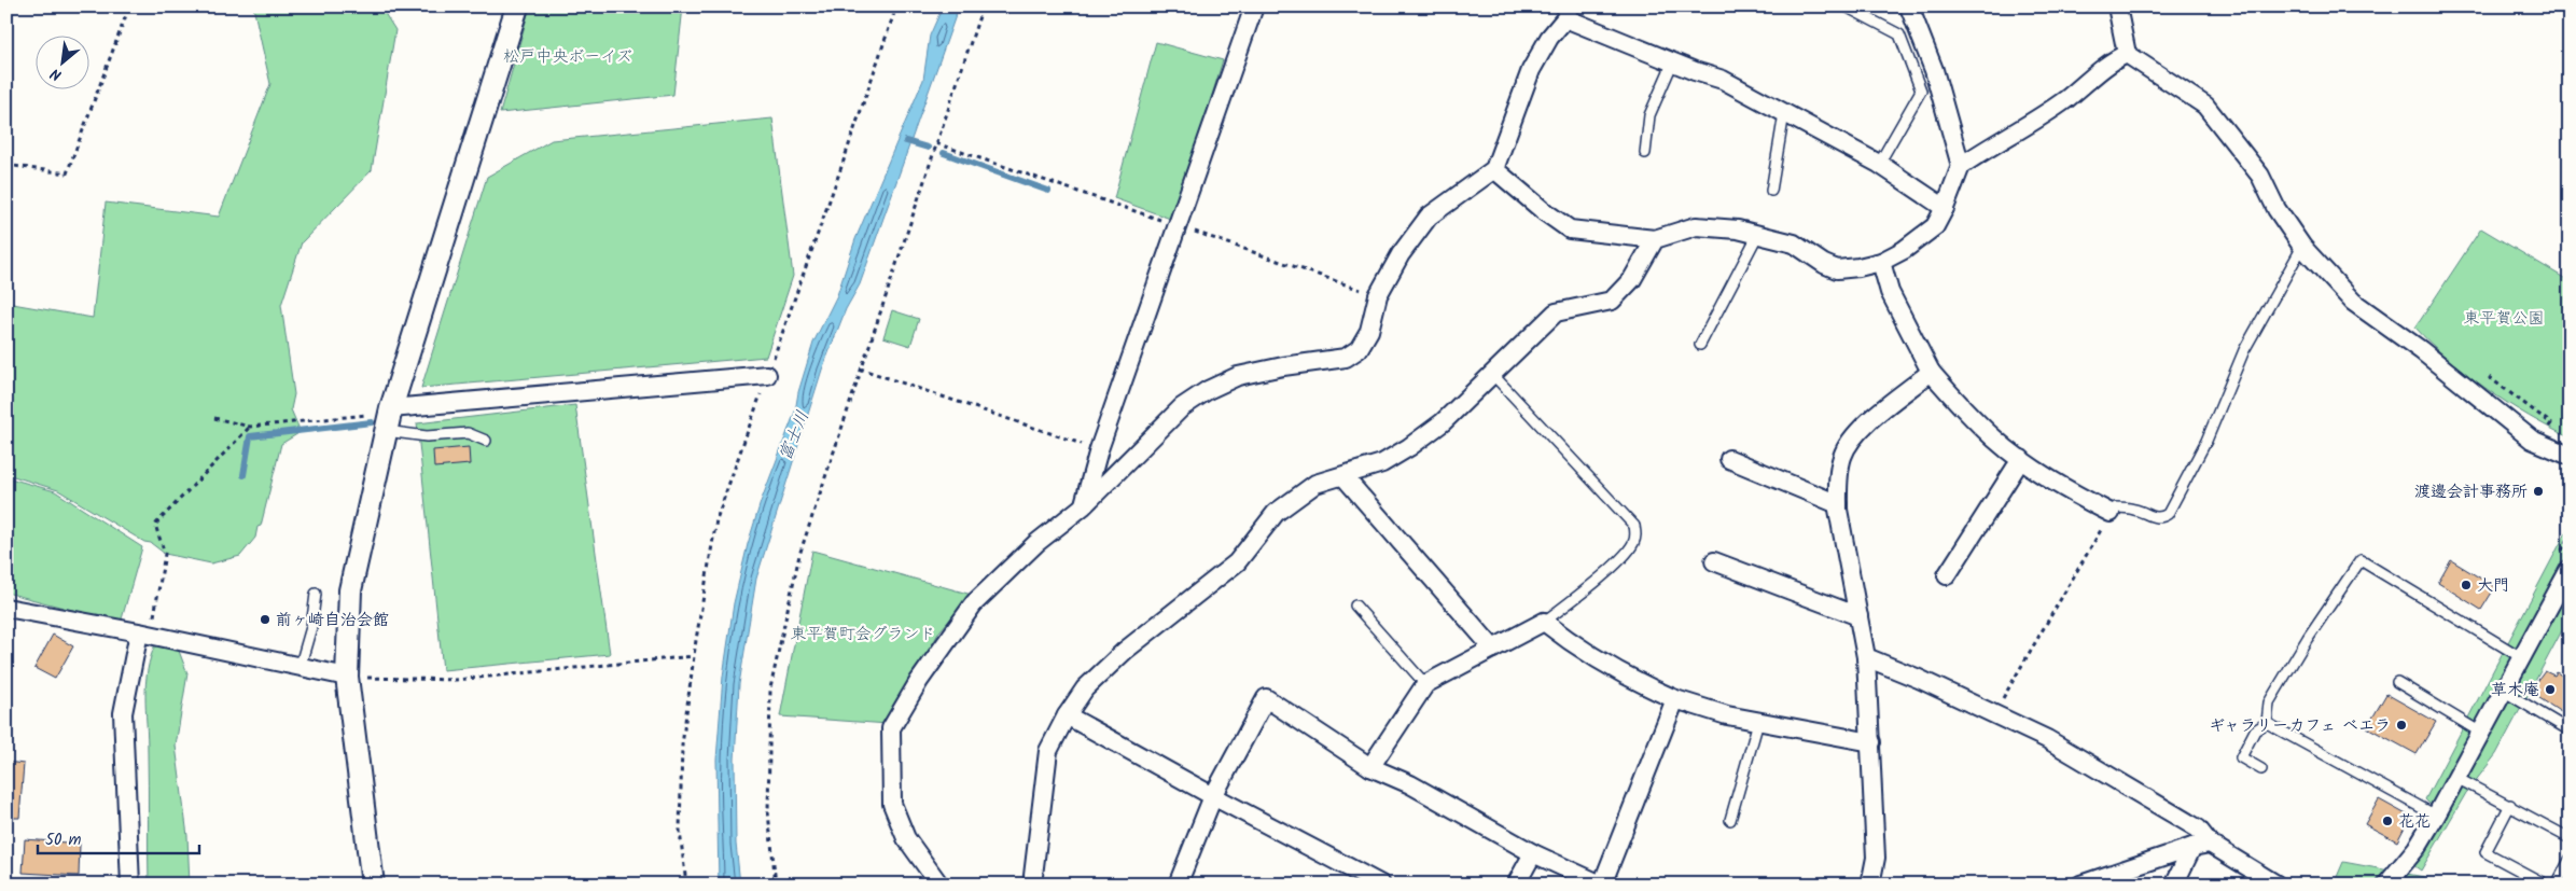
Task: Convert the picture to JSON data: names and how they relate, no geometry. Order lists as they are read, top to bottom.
{
  "water": ["富士川"],
  "parks": ["松戸中央ボーイズ", "東平賀公園", "東平賀町会グランド"],
  "places": [
    "渡邊会計事務所",
    "大門",
    "前ヶ崎自治会館",
    "草木庵",
    "ギャラリーカフェ ベエラ",
    "花花"
  ],
  "scale_bar": "50 m",
  "north": "bottom left"
}
